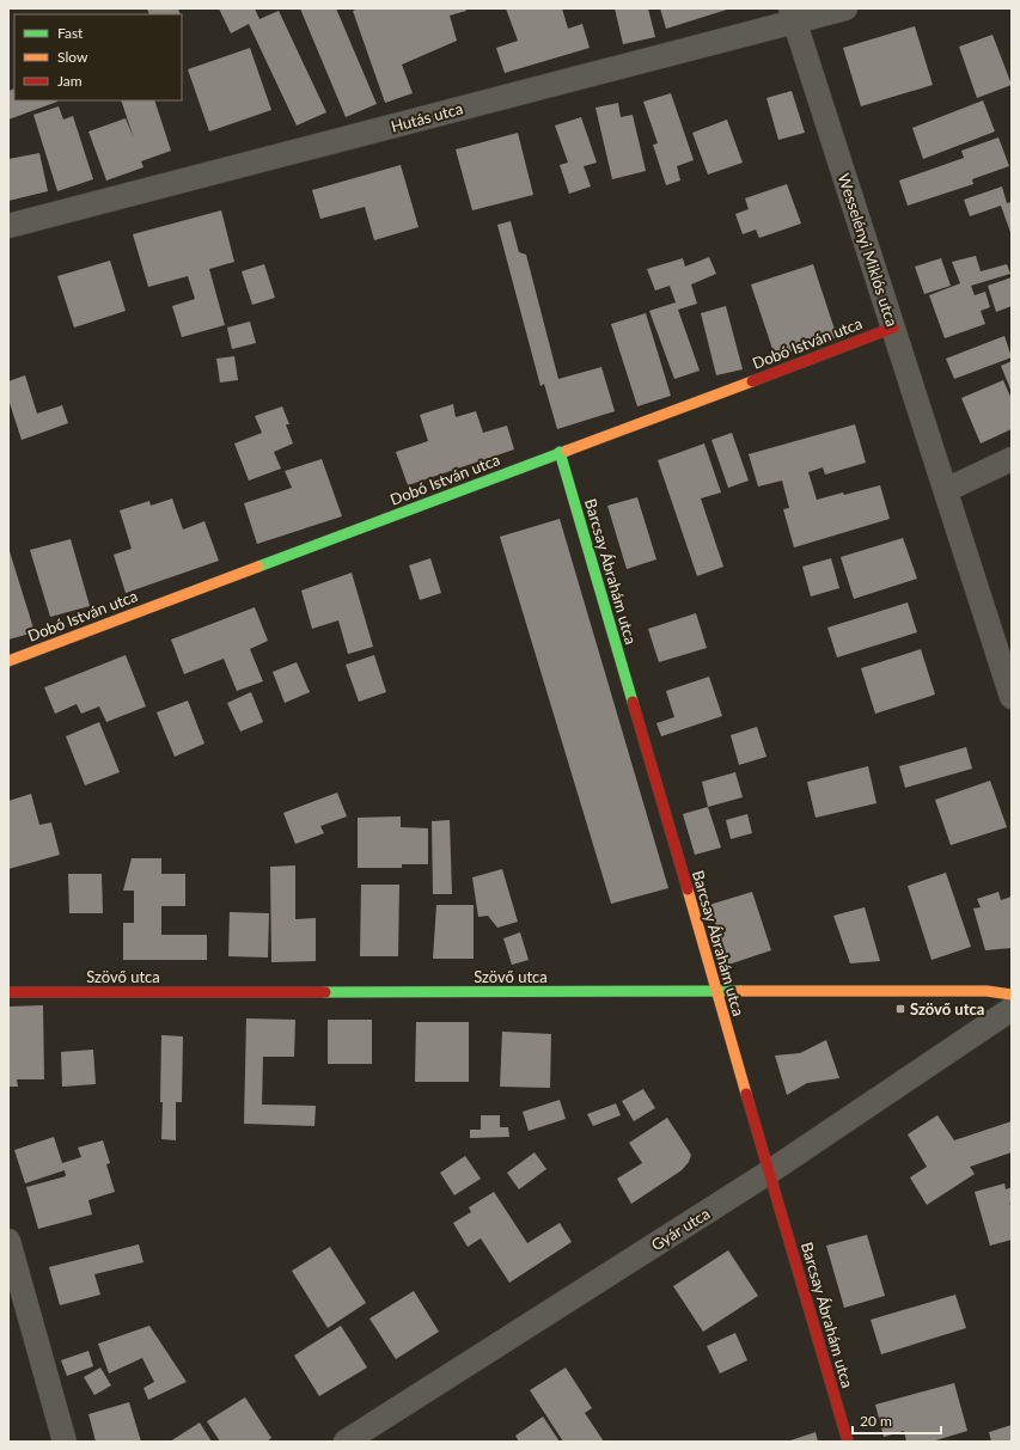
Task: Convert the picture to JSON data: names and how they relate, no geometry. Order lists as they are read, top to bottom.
{
  "streets": {
    "street": [
      "Hutás utca",
      "Wesselényi Miklós utca",
      "Dobó István utca",
      "Barcsay Ábrahám utca",
      "Szövő utca",
      "Gyár utca"
    ]
  },
  "crossings": [
    ["Hutás utca", "Wesselényi Miklós utca"],
    ["Wesselényi Miklós utca", "Dobó István utca"],
    ["Dobó István utca", "Barcsay Ábrahám utca"],
    ["Barcsay Ábrahám utca", "Szövő utca"],
    ["Barcsay Ábrahám utca", "Gyár utca"]
  ],
  "places": {
    "transit": ["Szövő utca"]
  },
  "legend": ["Fast", "Slow", "Jam"],
  "scale_bar": "20 m"
}
